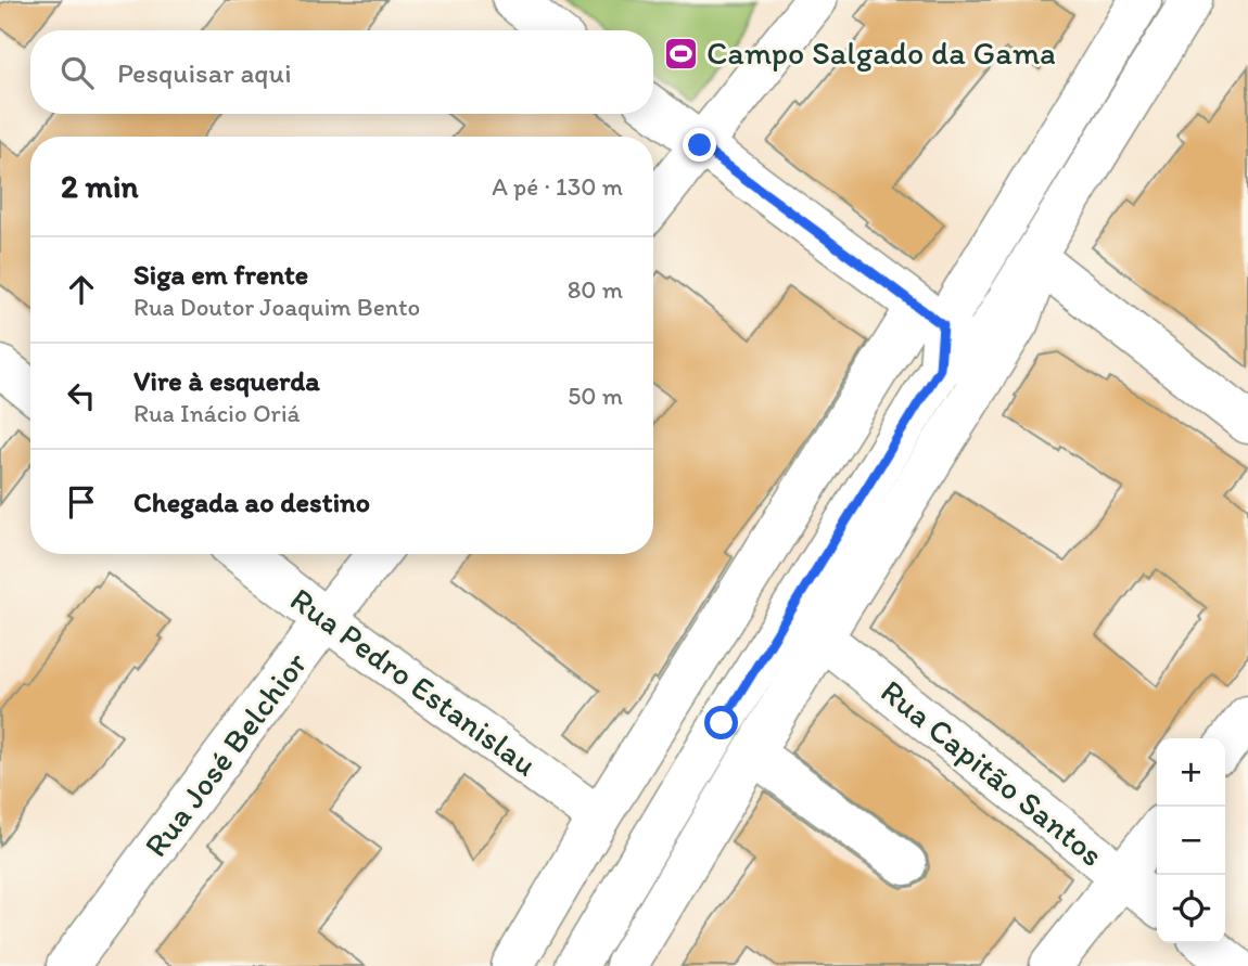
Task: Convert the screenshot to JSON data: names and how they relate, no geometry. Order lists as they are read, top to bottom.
{
  "streets": {
    "main road": ["Rua Pedro Estanislau", "Rua José Belchior", "Rua Capitão Santos"]
  },
  "crossings": [
    ["Rua Pedro Estanislau", "Rua José Belchior"]
  ],
  "places": {
    "sports": ["Campo Salgado da Gama"]
  },
  "page": {
    "search": "Pesquisar aqui",
    "heading": ["2 min", "A pé · 130 m"],
    "list": [
      ["Siga em frente", "Rua Doutor Joaquim Bento", "80 m"],
      ["Vire à esquerda", "Rua Inácio Oriá", "50 m"],
      "Chegada ao destino"
    ],
    "map_buttons": ["+", "−"]
  }
}
